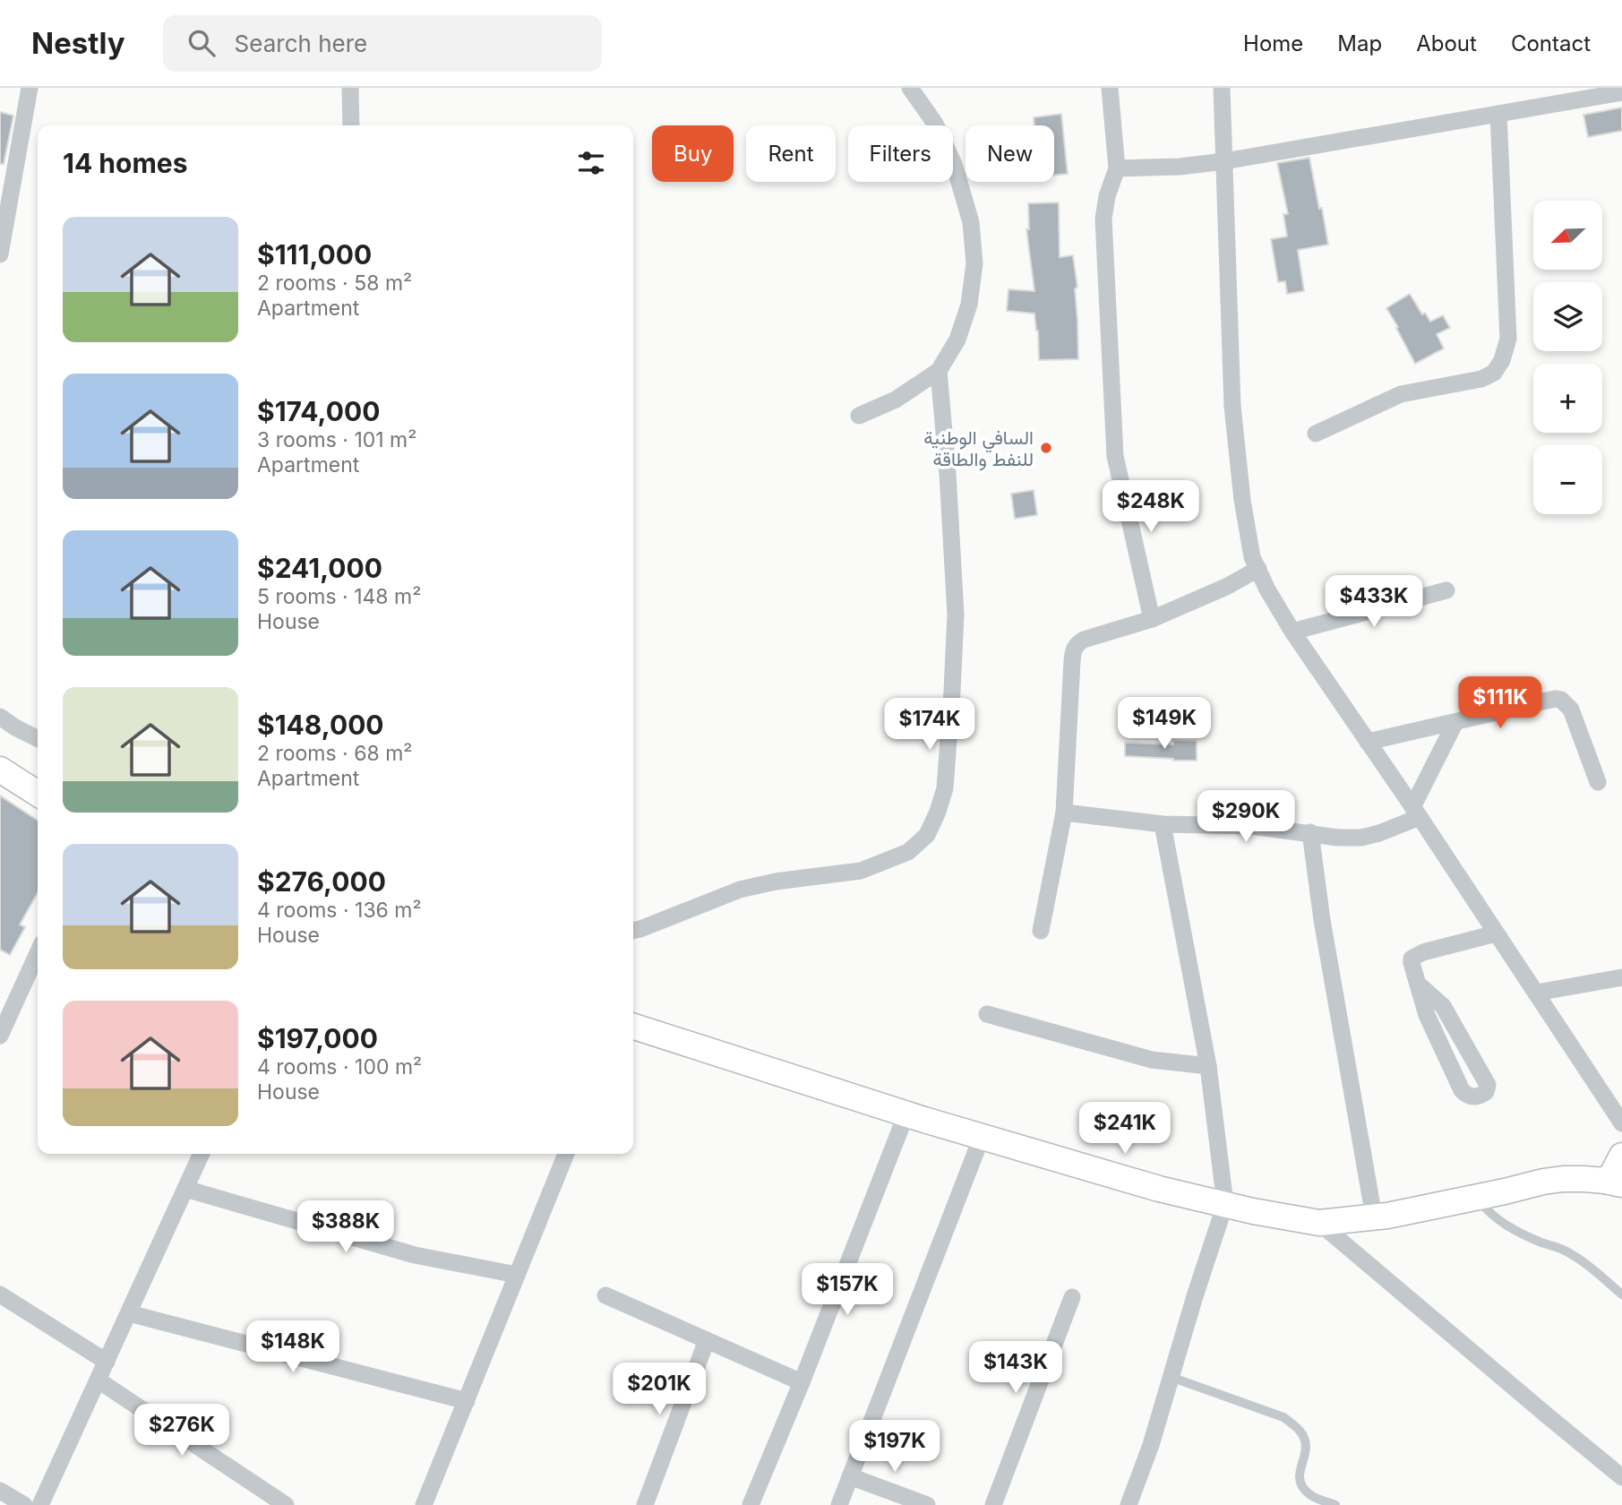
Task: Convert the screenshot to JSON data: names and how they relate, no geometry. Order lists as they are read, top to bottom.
{
  "places": ["السافي الوطنية للنفط والطاقة"],
  "north": "bottom left",
  "page": {
    "header": "Nestly",
    "search": "Search here",
    "nav": [
      "Home",
      "Map",
      "About",
      "Contact"
    ],
    "chip": [
      "Buy",
      "Rent",
      "Filters",
      "New"
    ],
    "heading": "14 homes",
    "map_buttons": ["+", "−"],
    "list": [
      {
        "name": "$111,000",
        "note": "2 rooms · 58 m² · Apartment"
      },
      {
        "name": "$174,000",
        "note": "3 rooms · 101 m² · Apartment"
      },
      {
        "name": "$241,000",
        "note": "5 rooms · 148 m² · House"
      },
      {
        "name": "$148,000",
        "note": "2 rooms · 68 m² · Apartment"
      },
      {
        "name": "$276,000",
        "note": "4 rooms · 136 m² · House"
      },
      {
        "name": "$197,000",
        "note": "4 rooms · 100 m² · House"
      }
    ],
    "price": [
      "$248K",
      "$433K",
      "$111K",
      "$149K",
      "$174K",
      "$290K",
      "$241K",
      "$388K",
      "$157K",
      "$148K",
      "$143K",
      "$201K",
      "$276K",
      "$197K"
    ]
  }
}
